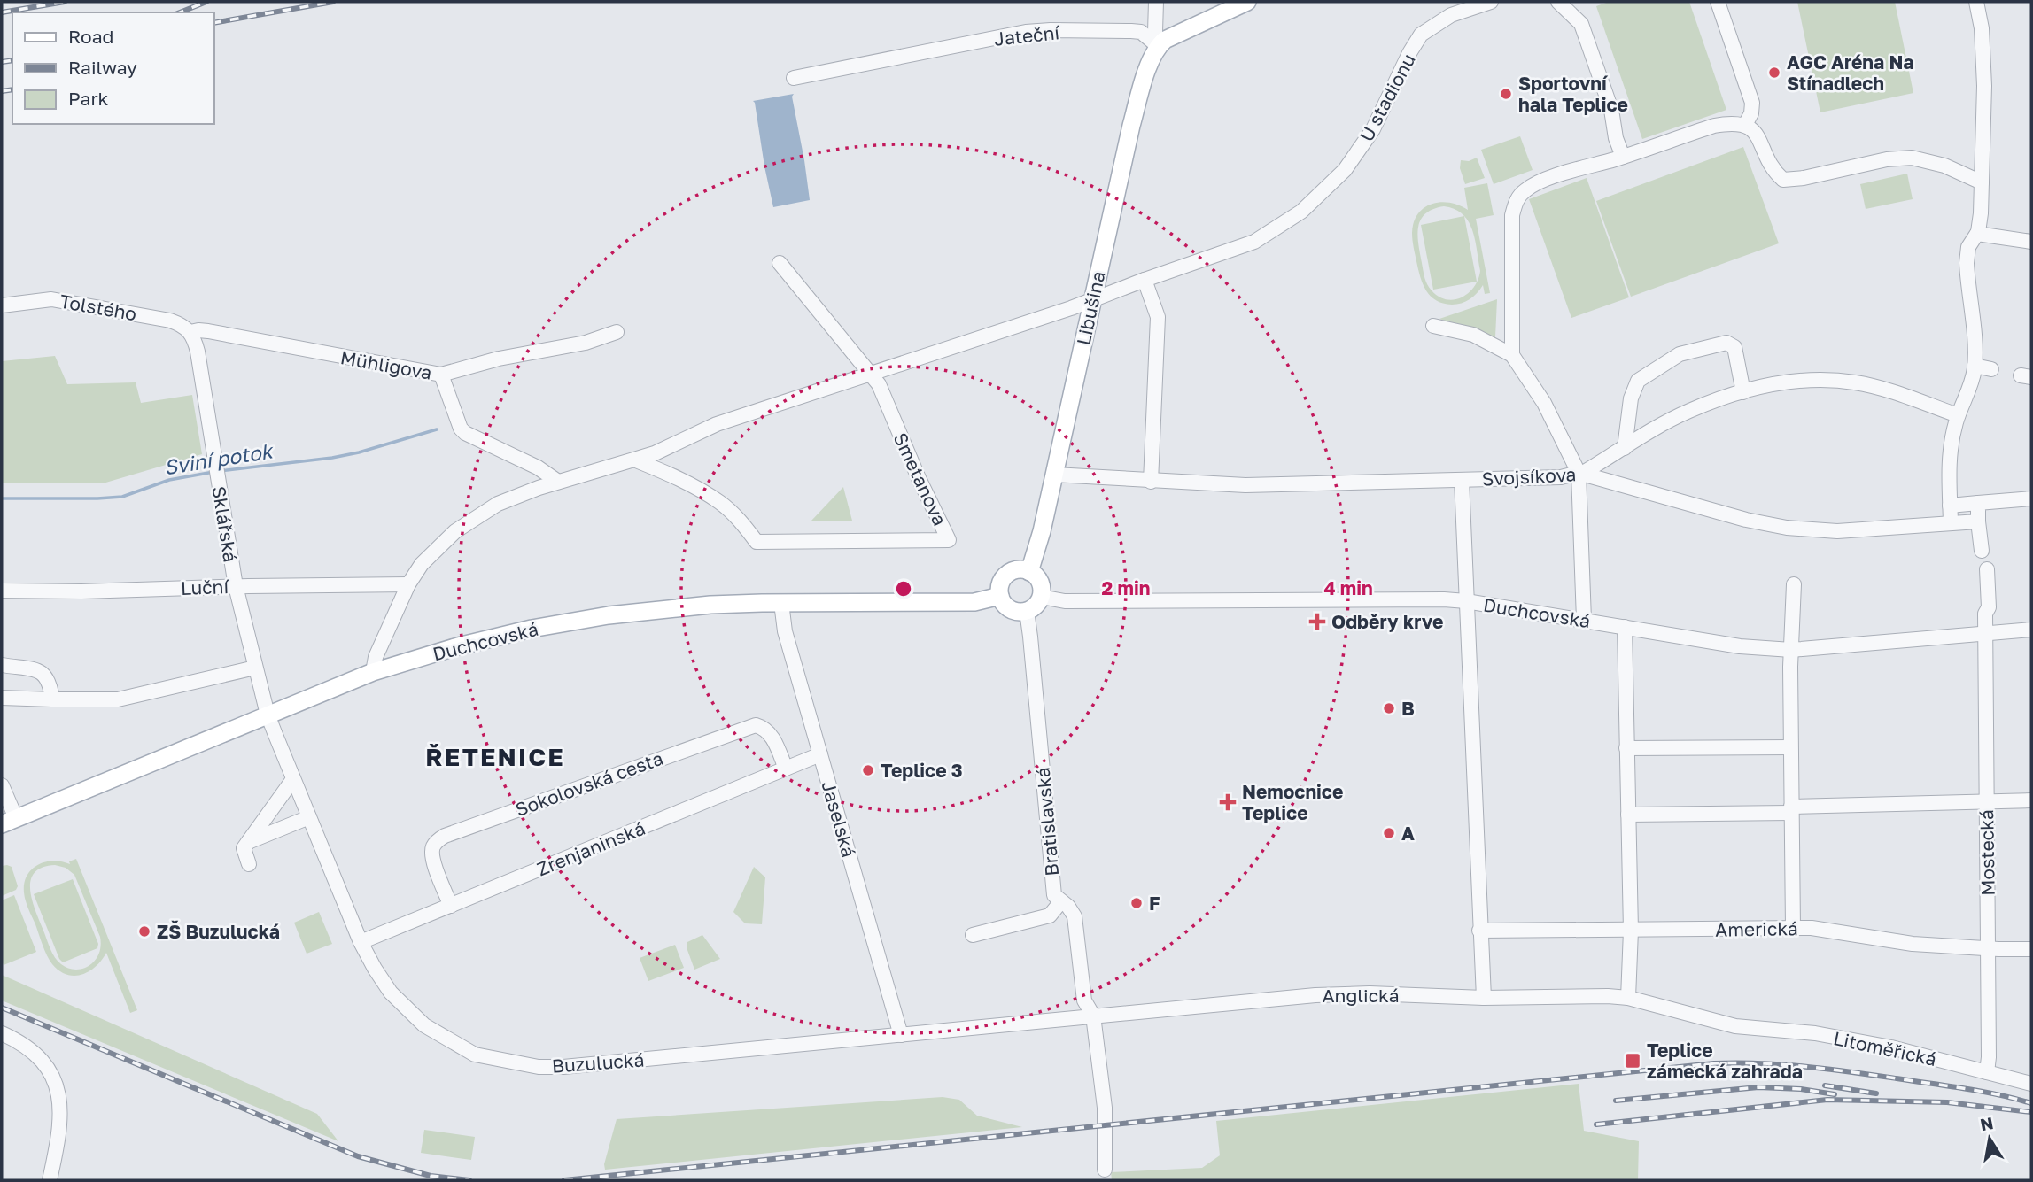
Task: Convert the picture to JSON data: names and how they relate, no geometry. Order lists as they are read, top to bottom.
{
  "streets": {
    "main road": ["Libušina", "Duchcovská"],
    "street": [
      "Jateční",
      "U stadionu",
      "Tolstého",
      "Mühligova",
      "Svojsíkova",
      "Smetanova",
      "Sklářská",
      "Luční",
      "Sokolovská cesta",
      "Jaselská",
      "Bratislavská",
      "Zrenjaninská",
      "Mostecká",
      "Americká",
      "Anglická",
      "Litoměřická",
      "Buzulucká"
    ]
  },
  "crossings": [
    ["Jateční", "Libušina"],
    ["U stadionu", "Libušina"],
    ["U stadionu", "Smetanova"],
    ["U stadionu", "Luční"],
    ["U stadionu", "Duchcovská"],
    ["Tolstého", "Mühligova"],
    ["Tolstého", "Sklářská"],
    ["Libušina", "Svojsíkova"],
    ["Libušina", "Duchcovská"],
    ["Libušina", "Bratislavská"],
    ["Mühligova", "Sklářská"],
    ["Sklářská", "Luční"],
    ["Sklářská", "Duchcovská"],
    ["Sklářská", "Buzulucká"],
    ["Duchcovská", "Jaselská"],
    ["Duchcovská", "Bratislavská"],
    ["Duchcovská", "Mostecká"],
    ["Duchcovská", "Buzulucká"],
    ["Sokolovská cesta", "Zrenjaninská"],
    ["Jaselská", "Zrenjaninská"],
    ["Jaselská", "Buzulucká"],
    ["Bratislavská", "Anglická"],
    ["Bratislavská", "Buzulucká"],
    ["Zrenjaninská", "Buzulucká"],
    ["Mostecká", "Americká"],
    ["Mostecká", "Litoměřická"],
    ["Anglická", "Litoměřická"],
    ["Anglická", "Buzulucká"]
  ],
  "districts": ["ŘETENICE"],
  "water": ["Sviní potok"],
  "places": {
    "other": [
      "AGC Aréna Na Stínadlech",
      "Sportovní hala Teplice",
      "B",
      "Teplice 3",
      "A",
      "F",
      "ZŠ Buzulucká"
    ],
    "health": ["Odběry krve", "Nemocnice Teplice"],
    "transit": ["Teplice zámecká zahrada"]
  },
  "legend": ["Road", "Railway", "Park"],
  "north": "top",
  "rings": ["2 min", "4 min"]
}
